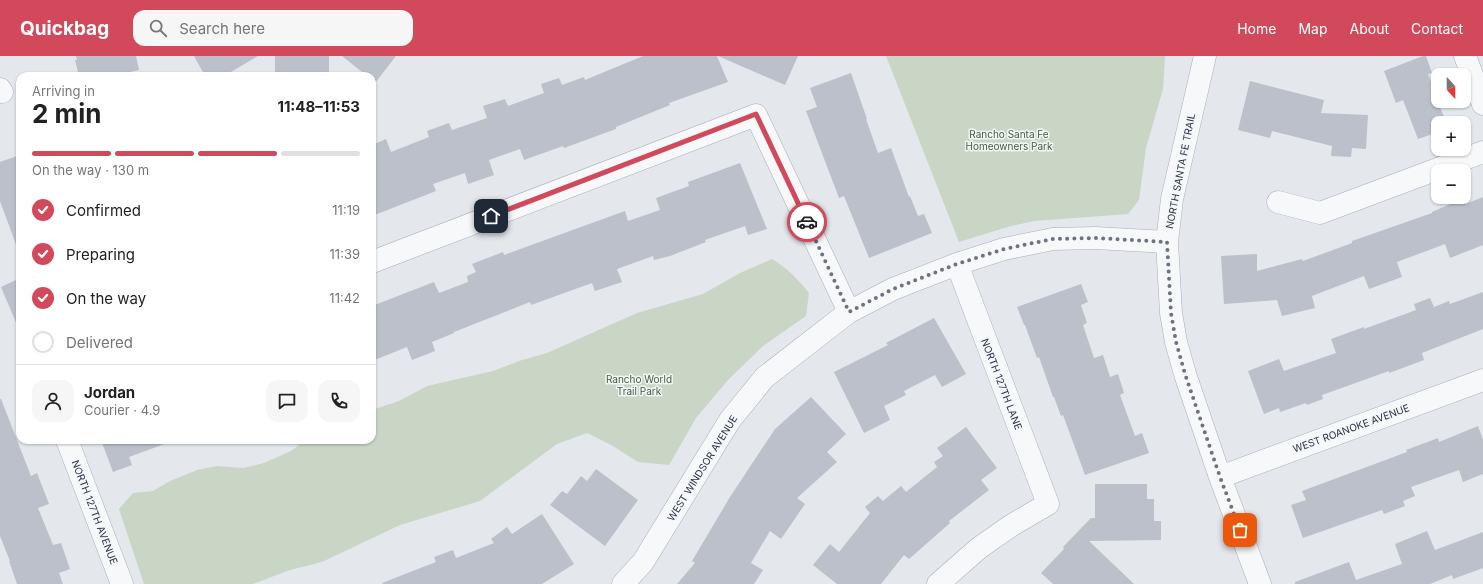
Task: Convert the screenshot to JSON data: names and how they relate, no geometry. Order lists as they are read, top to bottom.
{
  "streets": {
    "street": [
      "NORTH SANTA FE TRAIL",
      "NORTH 127TH LANE",
      "WEST ROANOKE AVENUE",
      "WEST WINDSOR AVENUE",
      "NORTH 127TH AVENUE"
    ]
  },
  "crossings": [
    ["NORTH SANTA FE TRAIL", "WEST ROANOKE AVENUE"],
    ["NORTH SANTA FE TRAIL", "WEST WINDSOR AVENUE"],
    ["NORTH 127TH LANE", "WEST WINDSOR AVENUE"]
  ],
  "parks": ["Rancho Santa Fe Homeowners Park", "Rancho World Trail Park"],
  "north": "bottom",
  "page": {
    "header": "Quickbag",
    "search": "Search here",
    "nav": [
      "Home",
      "Map",
      "About",
      "Contact"
    ],
    "map_buttons": ["+", "−"],
    "heading": ["2 min", "Arriving in", "11:48–11:53"],
    "panel": ["Jordan", "Courier · 4.9"],
    "bar": "On the way · 130 m",
    "list": [
      ["Confirmed", "11:19"],
      ["Preparing", "11:39"],
      ["On the way", "11:42"],
      "Delivered"
    ]
  }
}
